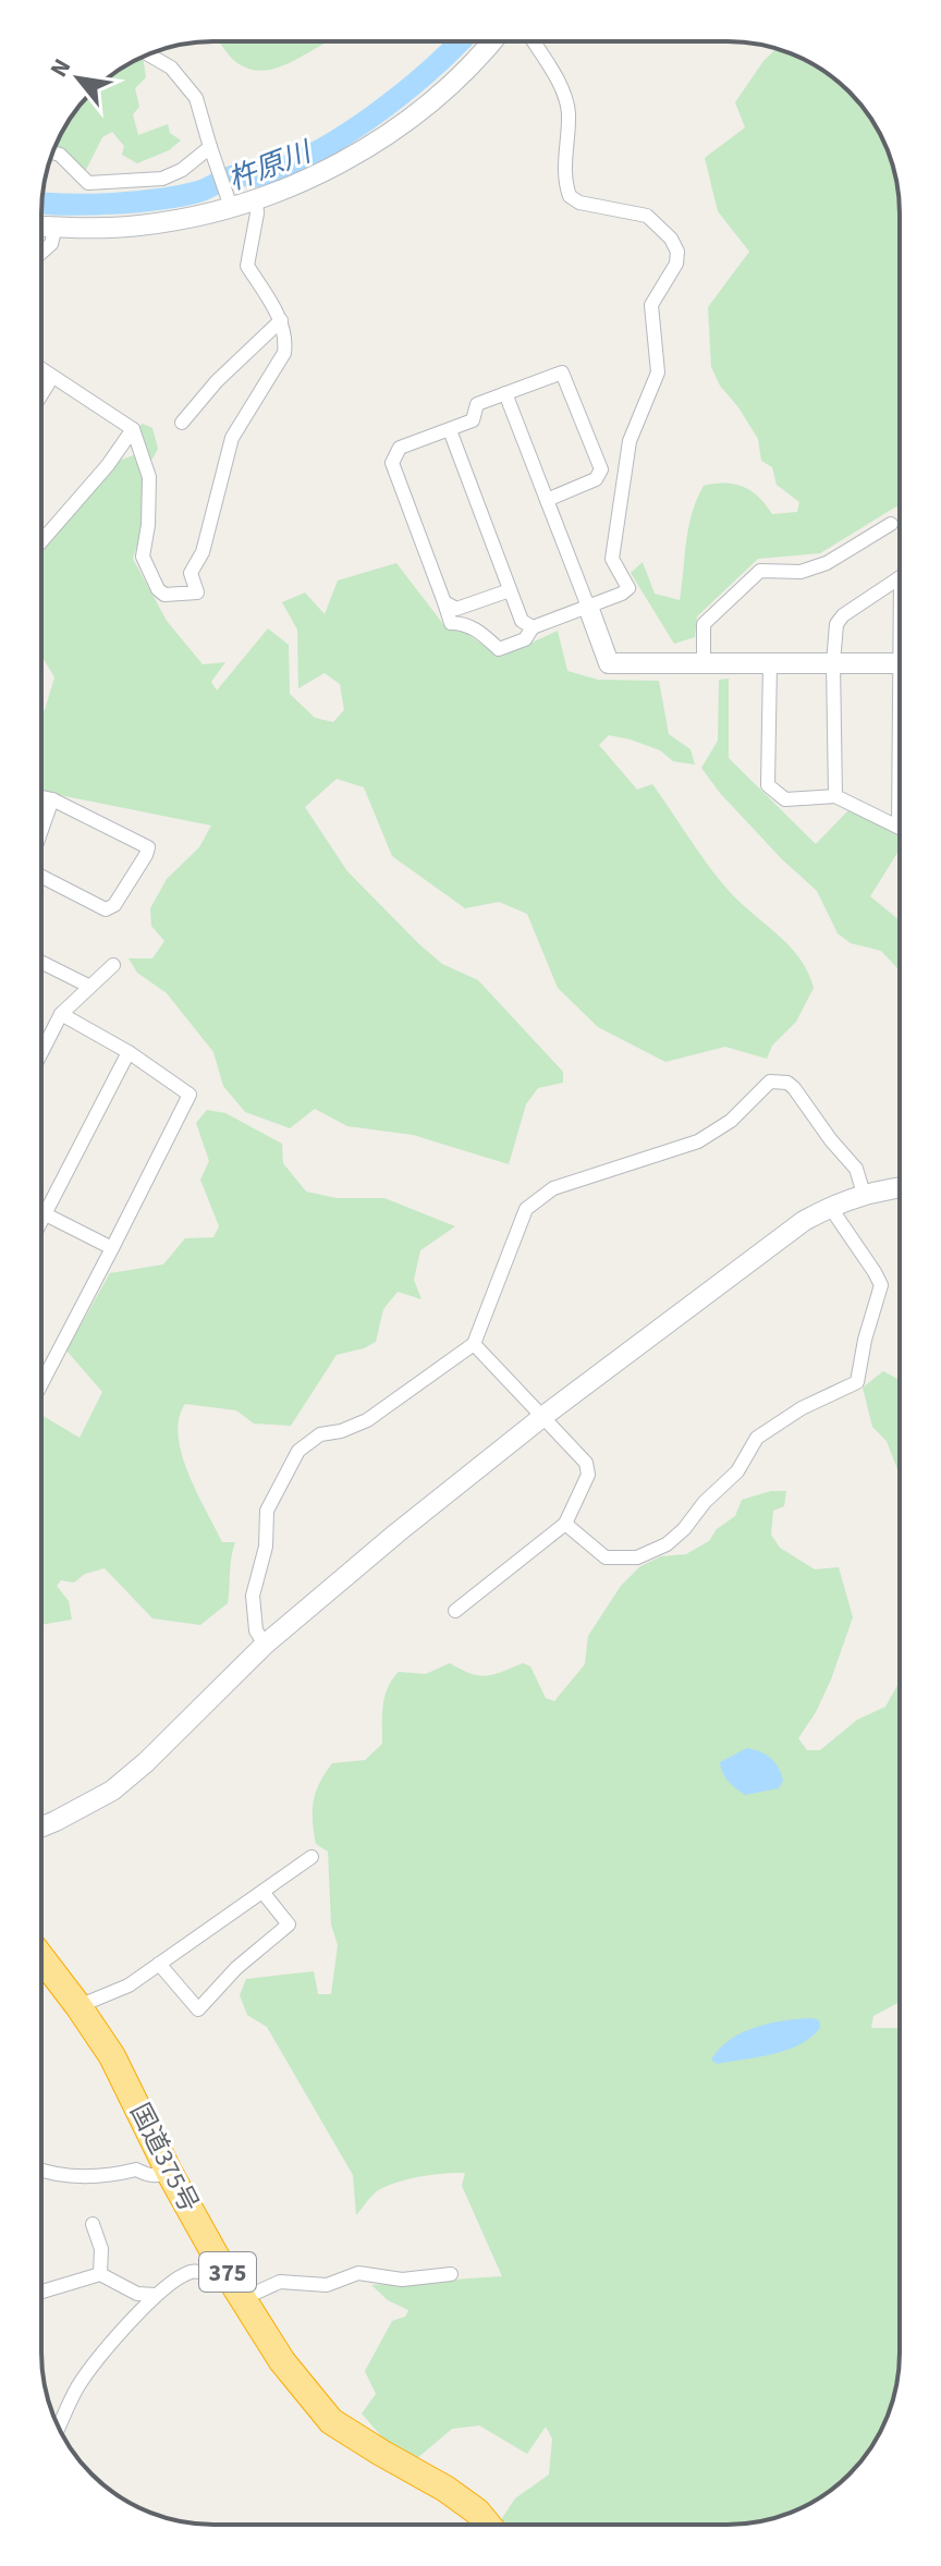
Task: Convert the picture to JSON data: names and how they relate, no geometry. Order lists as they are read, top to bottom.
{
  "streets": {
    "highway": ["国道375号", "375"]
  },
  "water": ["杵原川"],
  "north": "top left"
}
